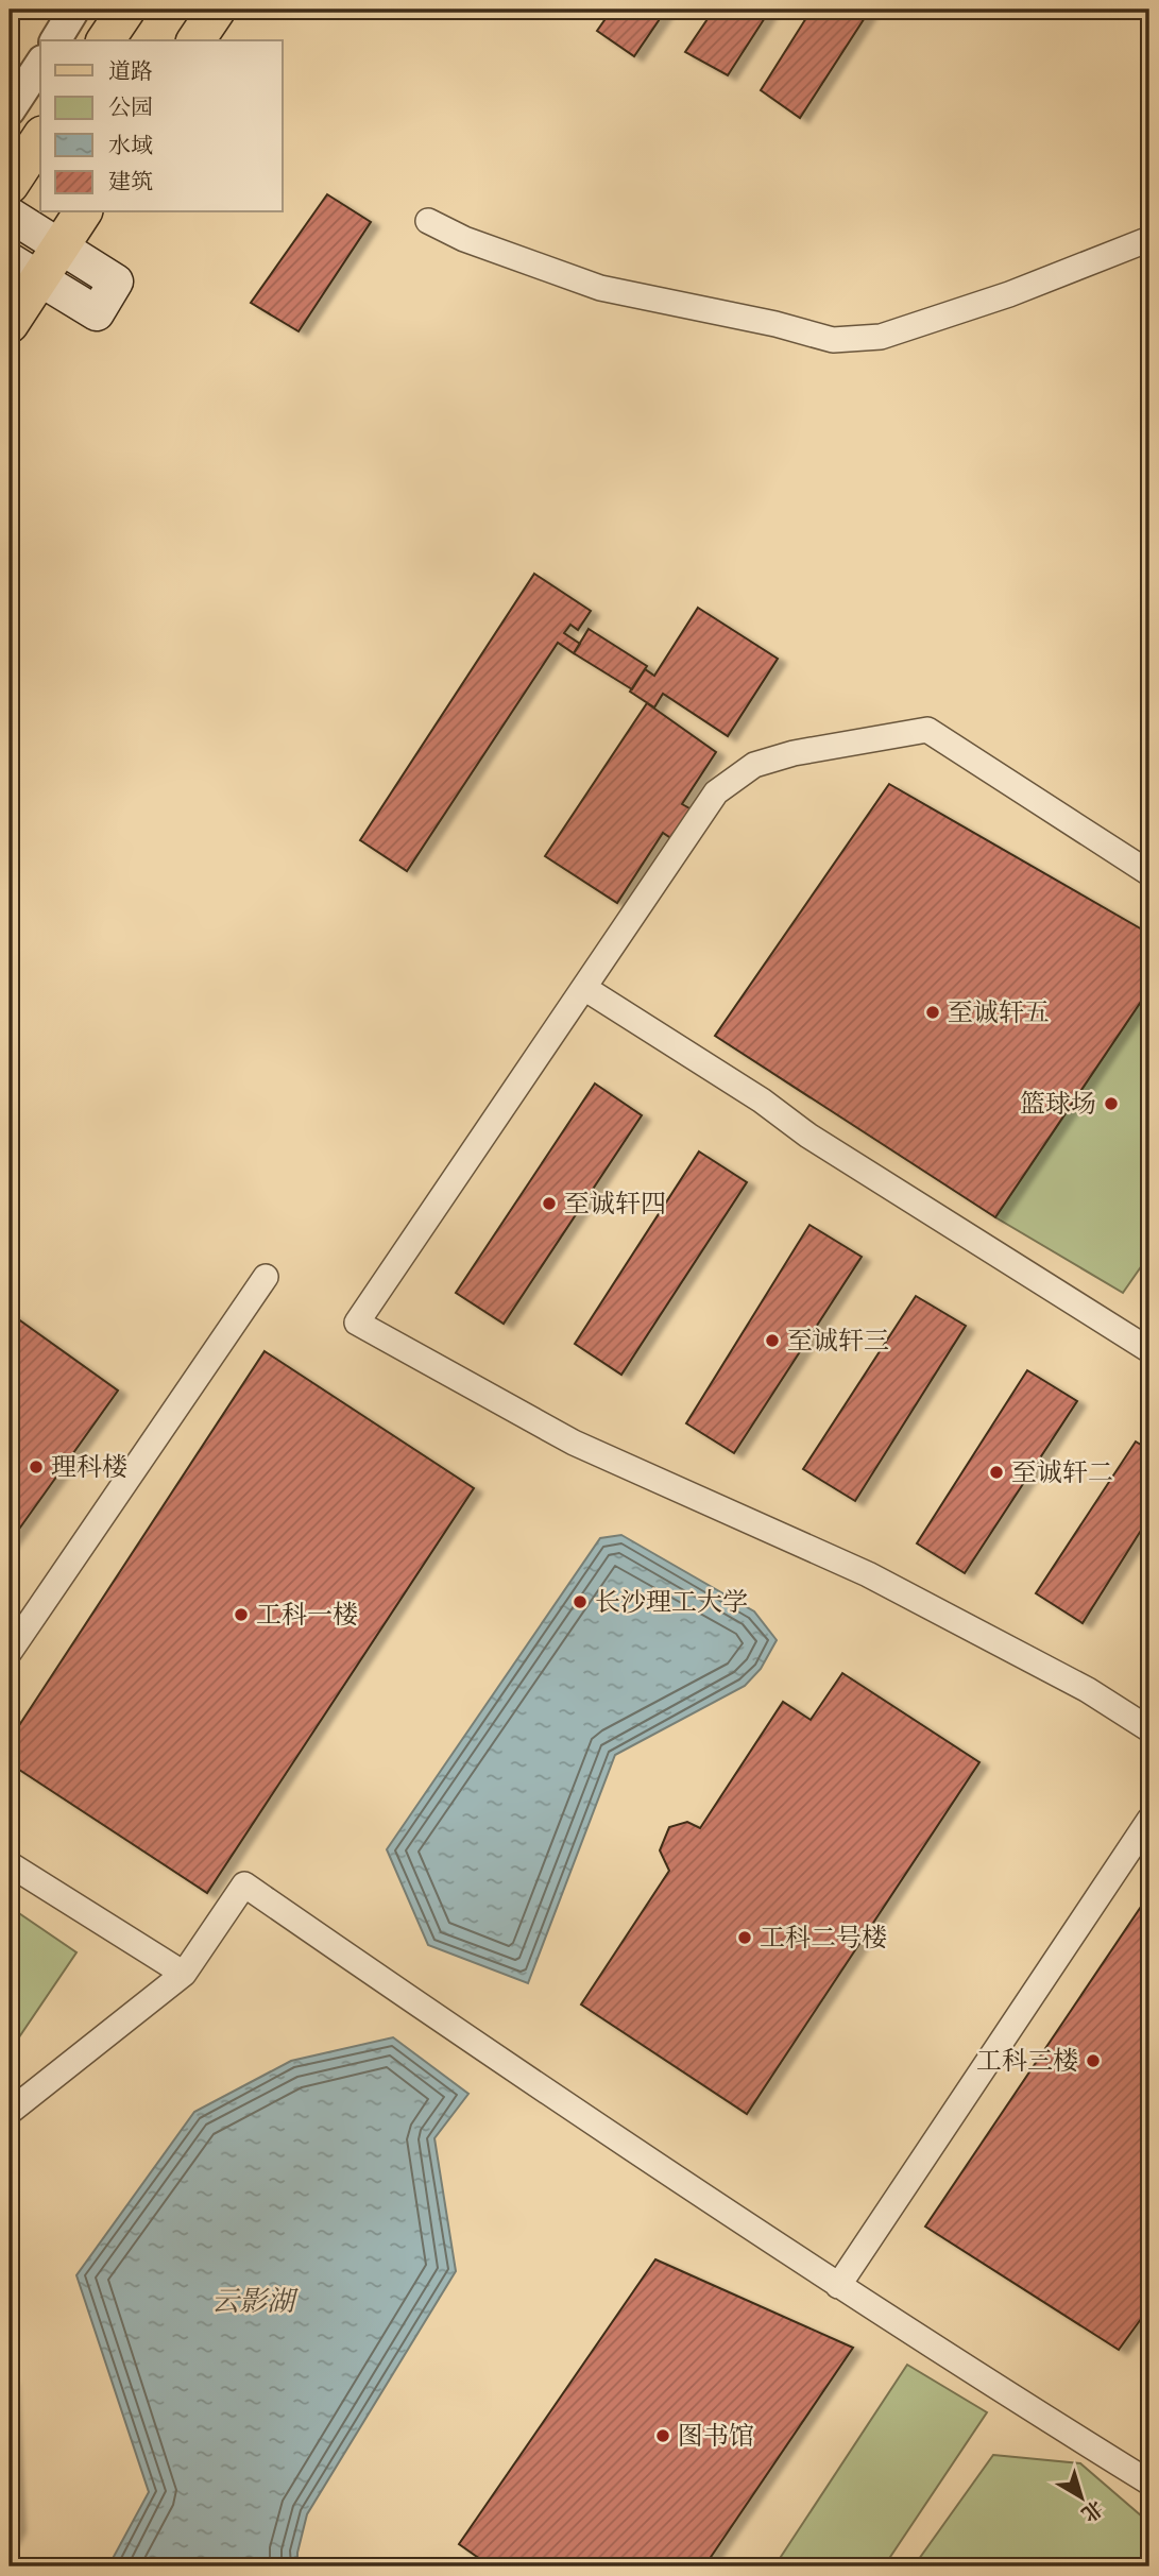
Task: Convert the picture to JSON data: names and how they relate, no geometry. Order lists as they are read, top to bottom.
{
  "water": ["云影湖"],
  "places": [
    "至诚轩五",
    "篮球场",
    "至诚轩四",
    "至诚轩三",
    "理科楼",
    "至诚轩二",
    "长沙理工大学",
    "工科一楼",
    "工科二号楼",
    "工科三楼",
    "图书馆"
  ],
  "legend": [
    "道路",
    "公园",
    "水域",
    "建筑"
  ],
  "north": "bottom right"
}
